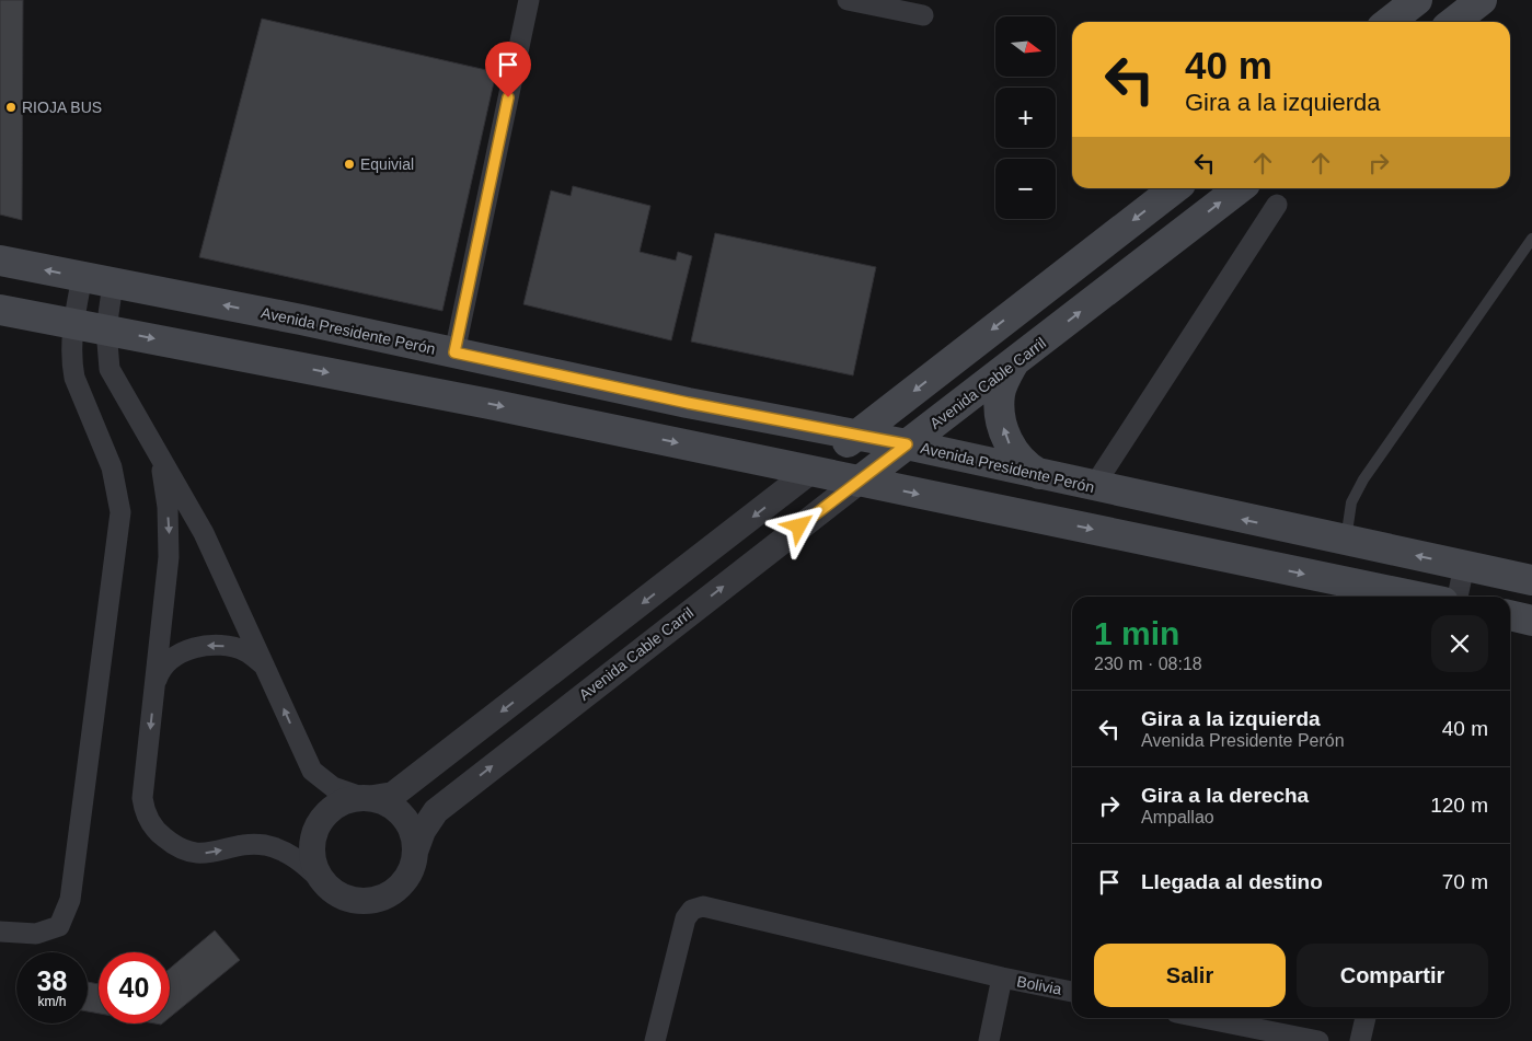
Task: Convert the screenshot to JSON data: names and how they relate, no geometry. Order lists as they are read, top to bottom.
{
  "streets": {
    "main road": ["Avenida Presidente Perón", "Avenida Cable Carril"],
    "street": ["Bolivia"]
  },
  "crossings": [
    ["Avenida Presidente Perón", "Avenida Cable Carril"]
  ],
  "places": ["RIOJA BUS", "Equivial"],
  "north": "right",
  "page": {
    "map_buttons": ["+", "−"],
    "turn": ["40 m", "Gira a la izquierda"],
    "heading": ["1 min", "230 m · 08:18"],
    "list": [
      {
        "name": "Gira a la izquierda",
        "note": "Avenida Presidente Perón",
        "value": "40 m"
      },
      {
        "name": "Gira a la derecha",
        "note": "Ampallao",
        "value": "120 m"
      },
      {
        "name": "Llegada al destino",
        "value": "70 m"
      }
    ],
    "buttons": ["Salir", "Compartir"],
    "speed": "38 km/h",
    "limit": "40"
  }
}
